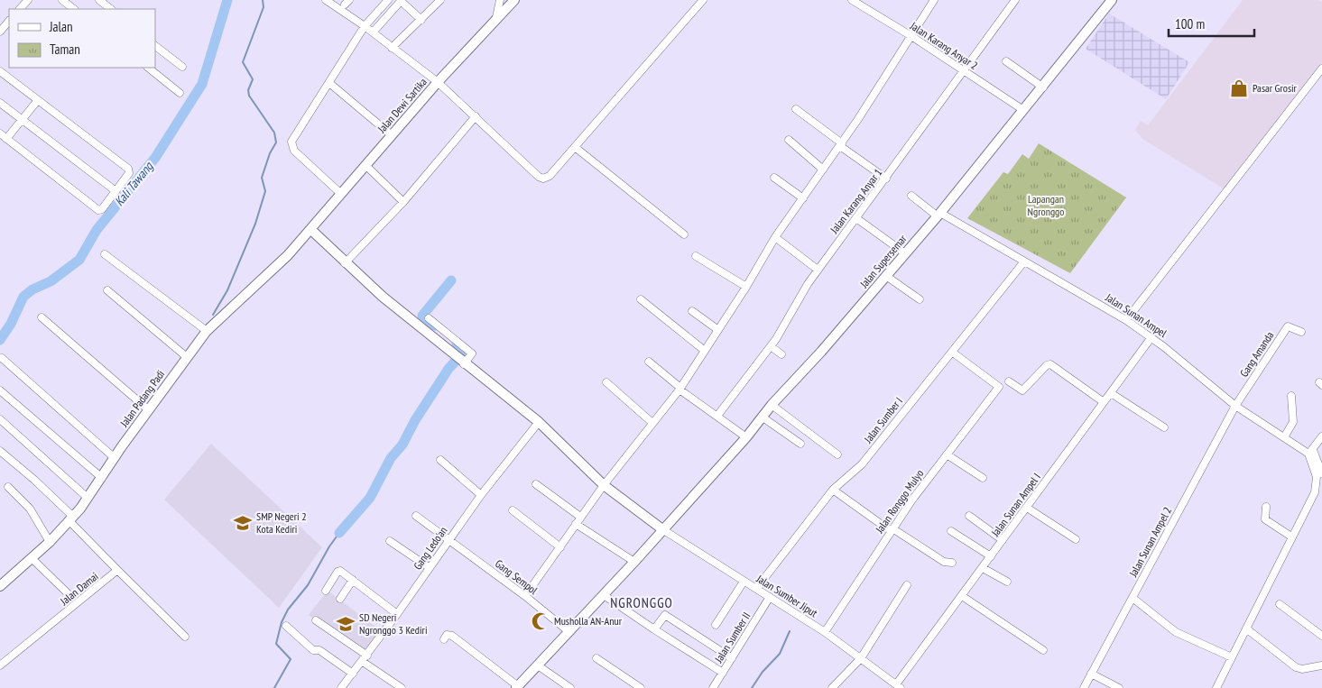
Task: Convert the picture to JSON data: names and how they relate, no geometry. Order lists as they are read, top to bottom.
{
  "streets": {
    "main road": ["Jalan Dewi Sartika", "Jalan Supersemar", "Jalan Padang Padi"],
    "street": [
      "Jalan Karang Anyar 2",
      "Jalan Karang Anyar 1",
      "Jalan Sunan Ampel",
      "Gang Amanda",
      "Jalan Sumber I",
      "Jalan Ronggo Mulyo",
      "Jalan Sunan Ampel I",
      "Jalan Sunan Ampel 2",
      "Gang Ledo'an",
      "Gang Sempol",
      "Jalan Damai",
      "Jalan Sumber Jiput",
      "Jalan Sumber II"
    ]
  },
  "crossings": [
    ["Jalan Karang Anyar 2", "Jalan Karang Anyar 1"],
    ["Jalan Karang Anyar 2", "Jalan Supersemar"],
    ["Jalan Dewi Sartika", "Jalan Padang Padi"],
    ["Jalan Supersemar", "Jalan Sunan Ampel"],
    ["Jalan Supersemar", "Gang Sempol"],
    ["Jalan Supersemar", "Jalan Sumber Jiput"],
    ["Jalan Sunan Ampel", "Gang Amanda"],
    ["Jalan Sunan Ampel", "Jalan Sumber I"],
    ["Jalan Sunan Ampel", "Jalan Sunan Ampel I"],
    ["Jalan Sunan Ampel", "Jalan Sunan Ampel 2"],
    ["Gang Amanda", "Jalan Sunan Ampel 2"],
    ["Jalan Sumber I", "Jalan Ronggo Mulyo"],
    ["Jalan Sumber I", "Jalan Sumber Jiput"],
    ["Jalan Ronggo Mulyo", "Jalan Sumber Jiput"],
    ["Jalan Sunan Ampel I", "Jalan Sumber Jiput"],
    ["Gang Ledo'an", "Gang Sempol"],
    ["Jalan Sumber Jiput", "Jalan Sumber II"]
  ],
  "districts": ["NGRONGGO"],
  "water": ["Kali Tawang"],
  "parks": ["Lapangan Ngronggo"],
  "places": {
    "shop": ["Pasar Grosir"],
    "school or university": ["SMP Negeri 2 Kota Kediri", "SD Negeri Ngronggo 3 Kediri"],
    "mosque": ["Musholla AN-Anur"]
  },
  "legend": ["Jalan", "Taman"],
  "scale_bar": "100 m"
}
